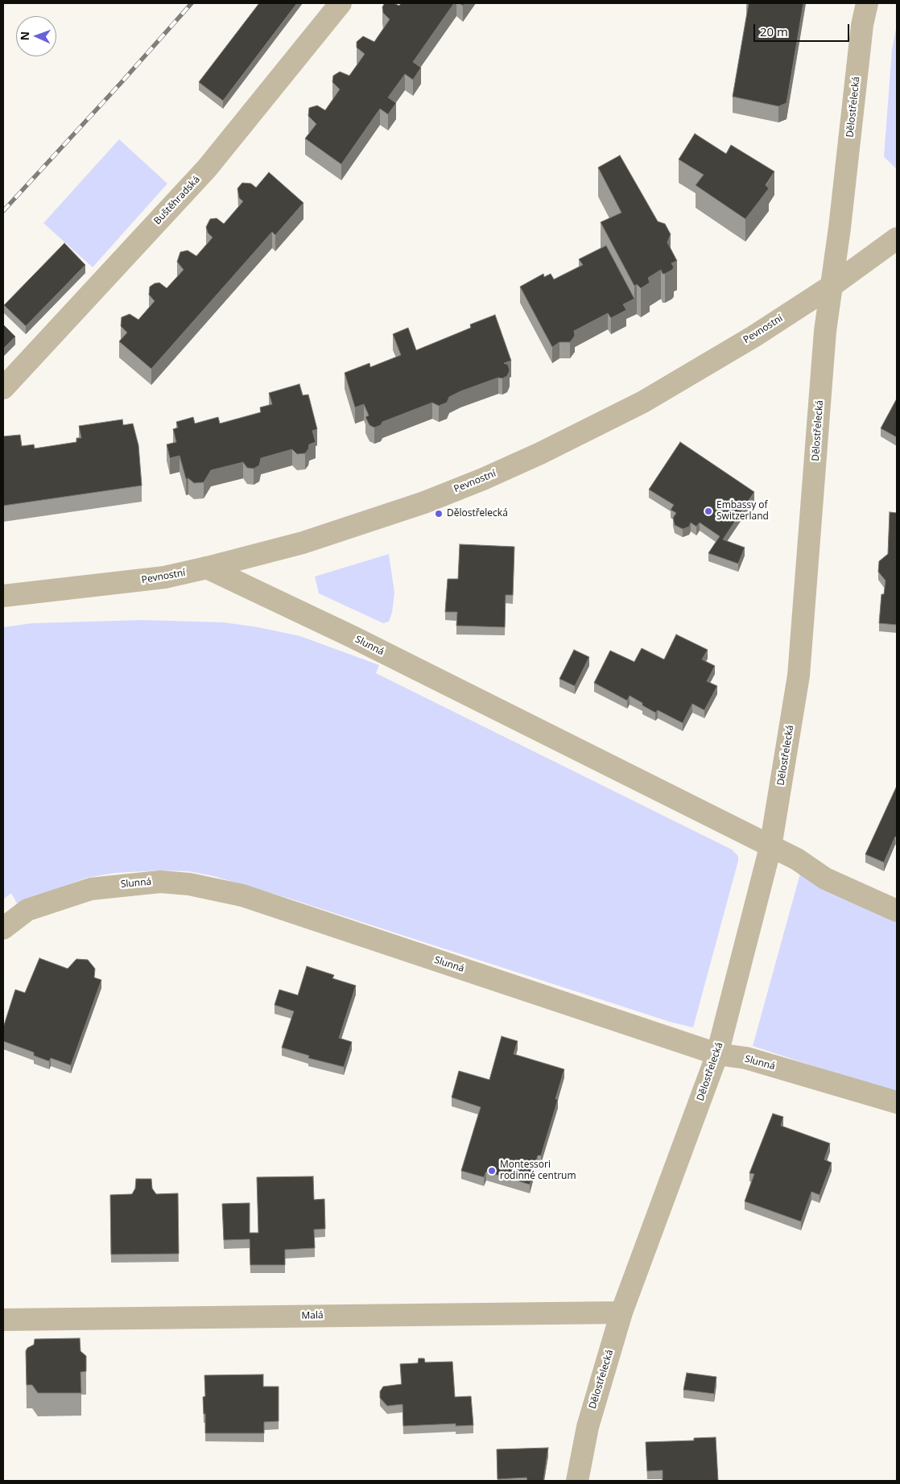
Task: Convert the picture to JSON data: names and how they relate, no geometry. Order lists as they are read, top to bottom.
{
  "streets": {
    "street": [
      "Dělostřelecká",
      "Buštěhradská",
      "Pevnostní",
      "Slunná",
      "Malá"
    ]
  },
  "crossings": [
    ["Dělostřelecká", "Pevnostní"],
    ["Dělostřelecká", "Slunná"],
    ["Dělostřelecká", "Malá"],
    ["Pevnostní", "Slunná"]
  ],
  "places": ["Embassy of Switzerland", "Dělostřelecká", "Montessori rodinné centrum"],
  "scale_bar": "20 m",
  "north": "left"
}
